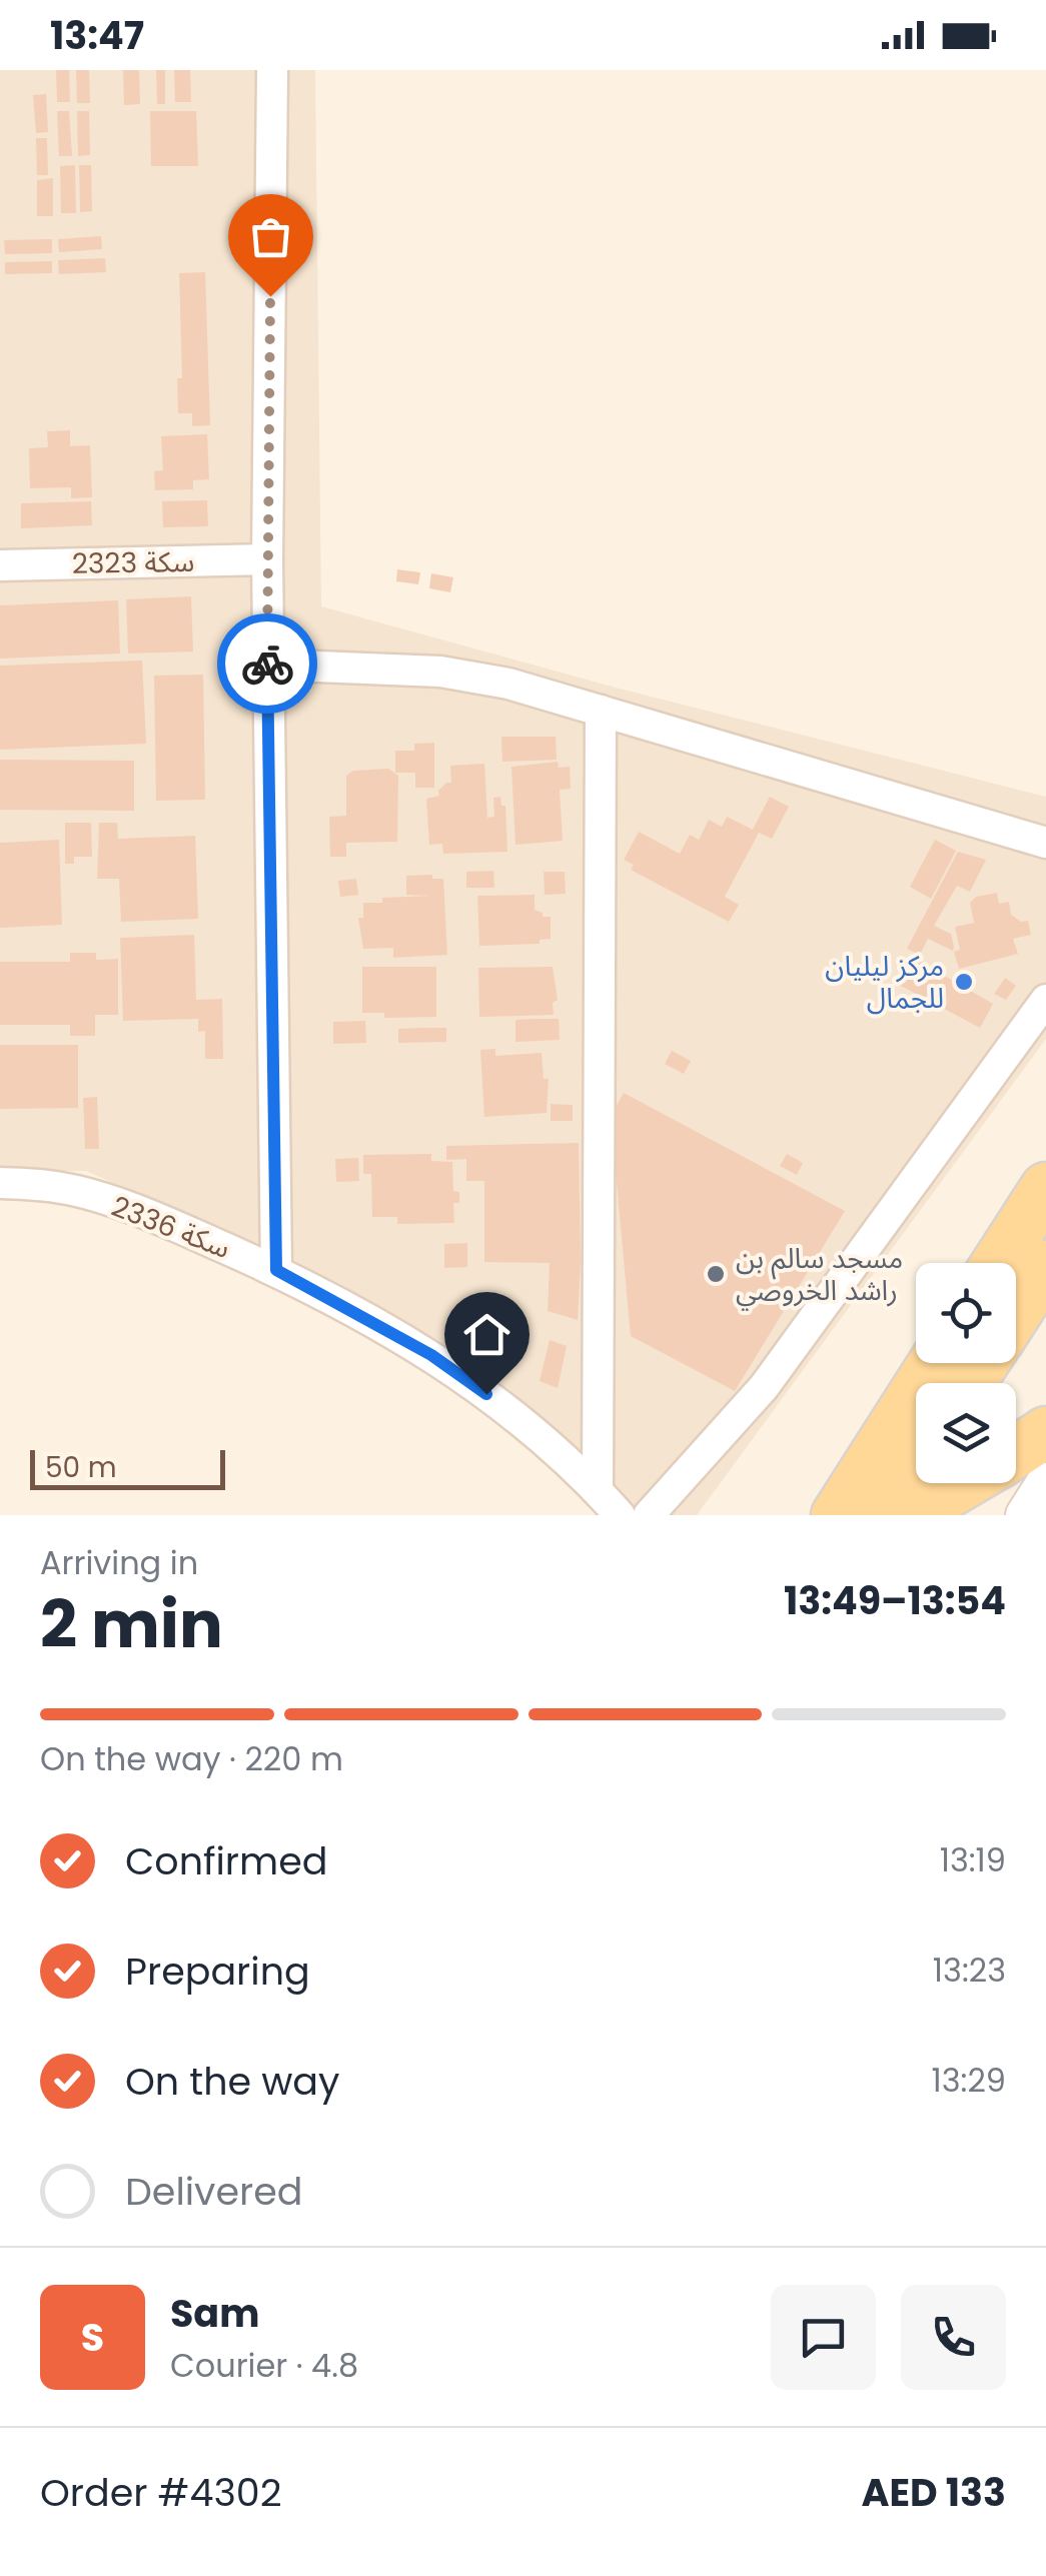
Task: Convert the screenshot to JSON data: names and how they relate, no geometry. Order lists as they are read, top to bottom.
{
  "streets": {
    "street": ["سكة 2323", "سكة 2336"]
  },
  "places": ["مركز ليليان للجمال", "مسجد سالم بن راشد الخروصي"],
  "scale_bar": "50 m",
  "page": {
    "status": "13:47",
    "scale": "50 m",
    "heading": ["2 min", "Arriving in", "13:49–13:54"],
    "panel": [
      "Sam",
      "Courier · 4.8",
      "Order #4302",
      "AED 133"
    ],
    "bar": "On the way · 220 m",
    "list": [
      ["Confirmed", "13:19"],
      ["Preparing", "13:23"],
      ["On the way", "13:29"],
      "Delivered"
    ],
    "round": "S"
  }
}
